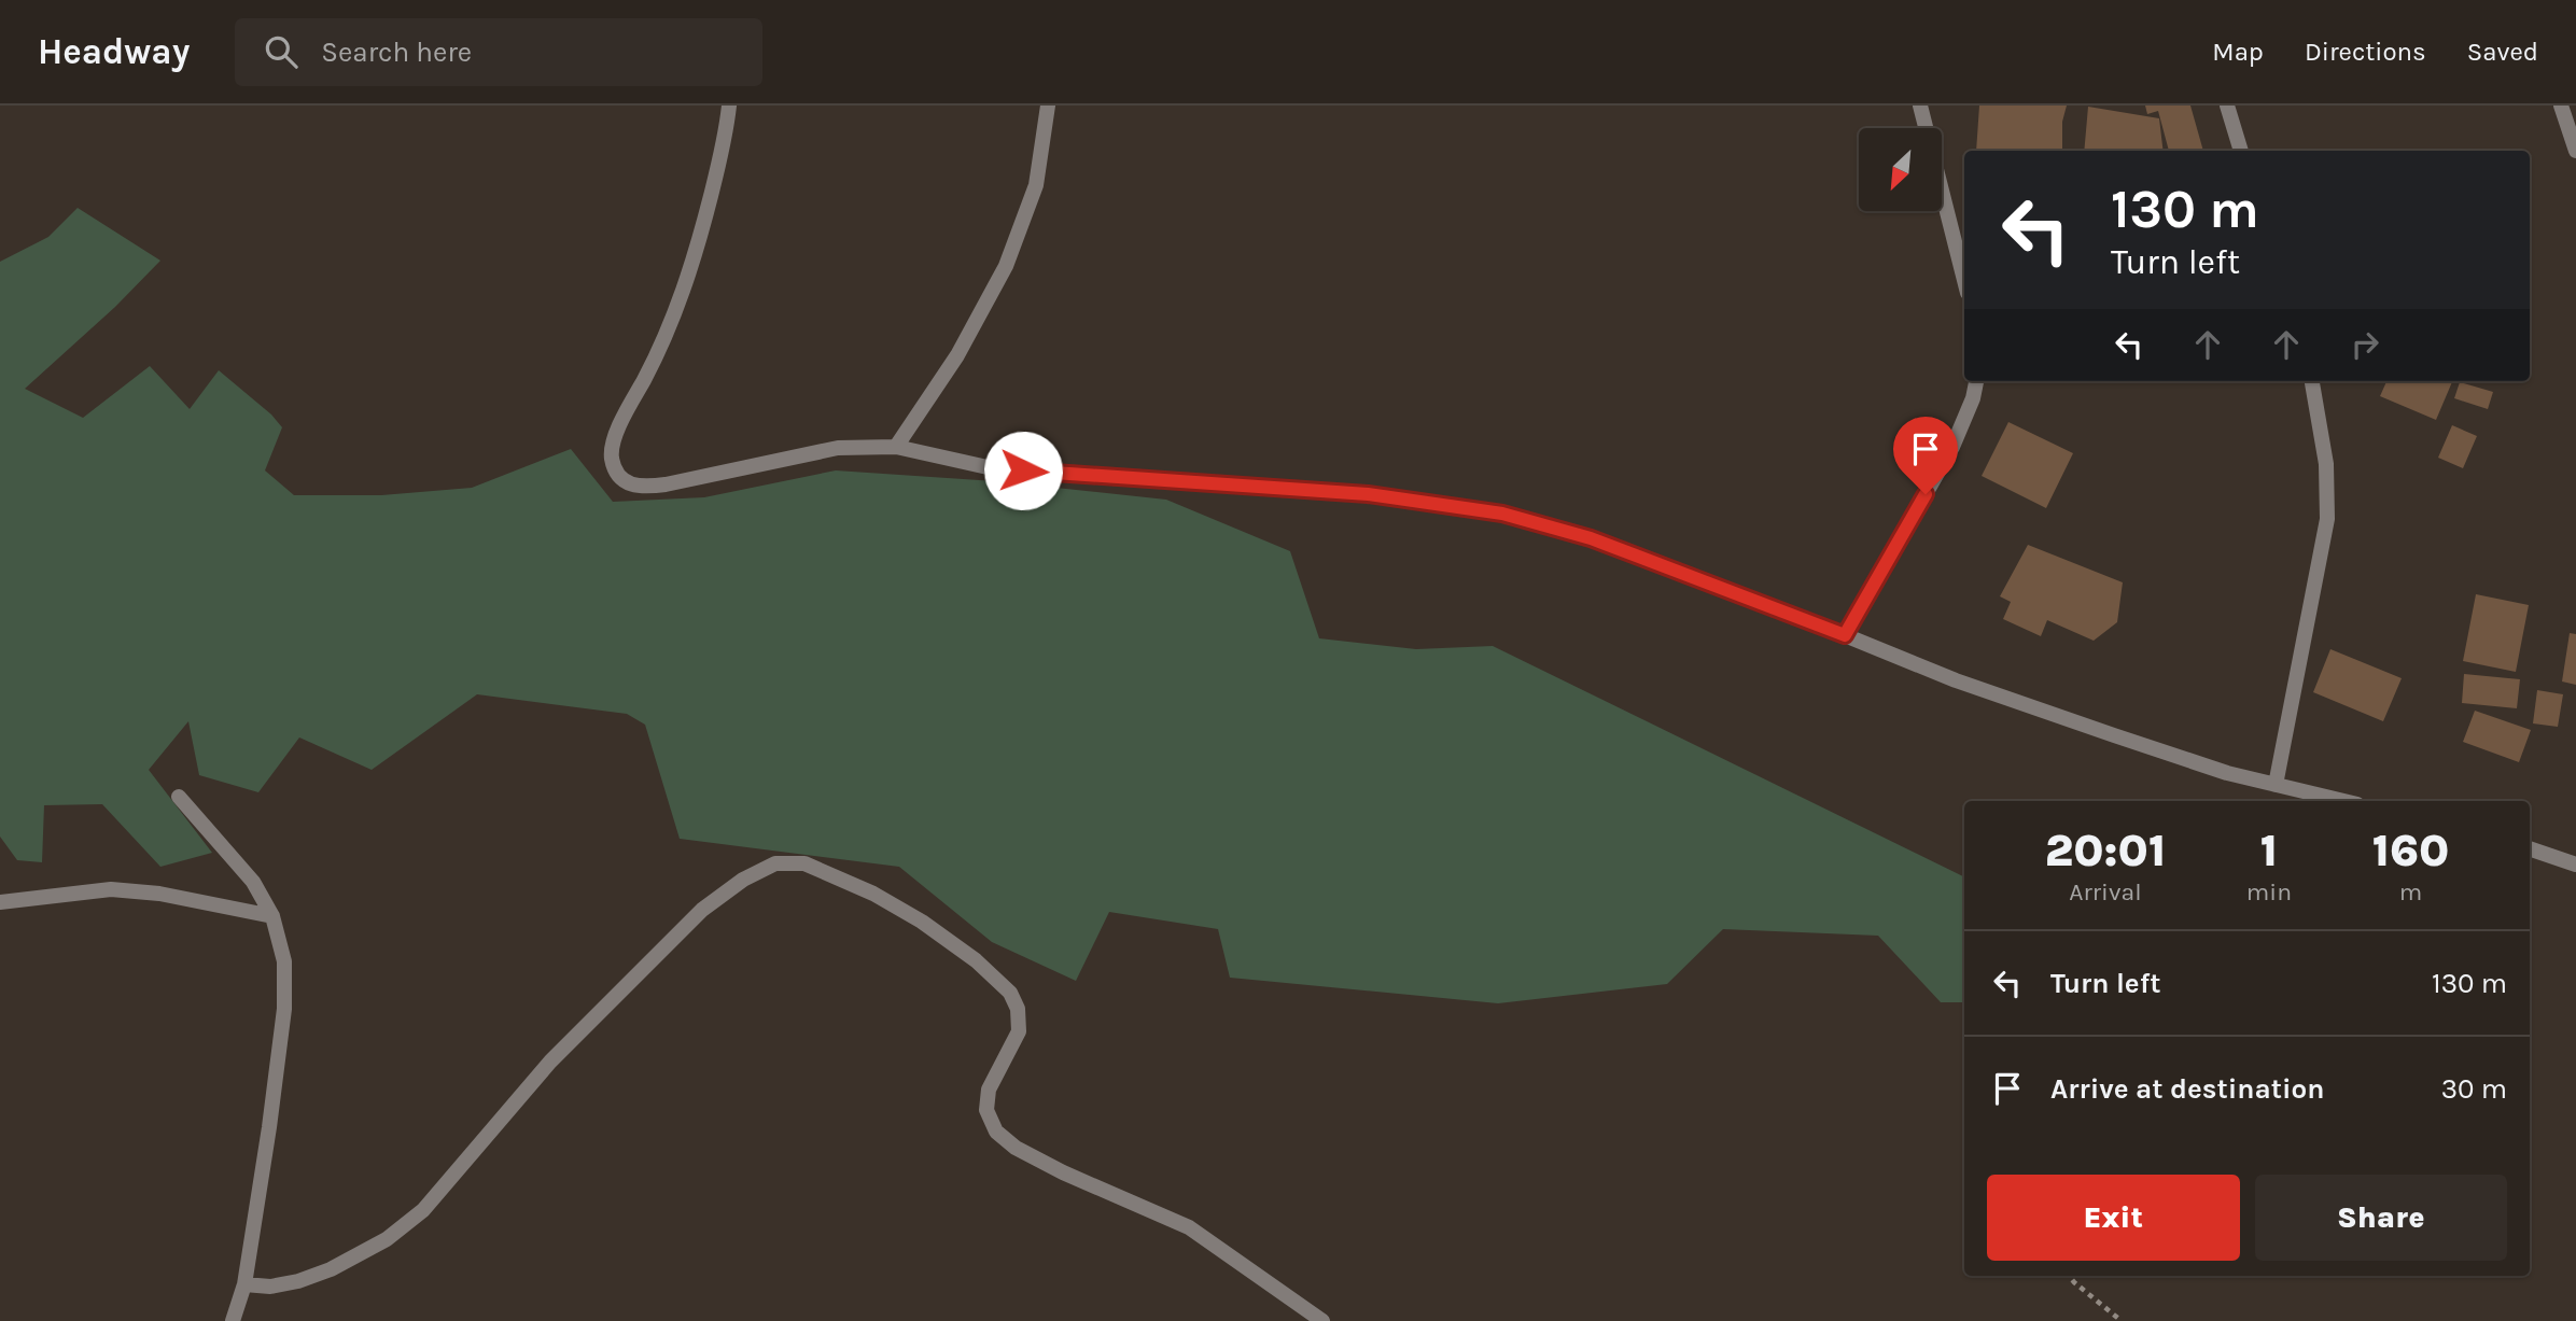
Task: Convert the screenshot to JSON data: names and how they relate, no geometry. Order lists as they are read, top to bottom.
{
  "north": "bottom left",
  "page": {
    "header": "Headway",
    "search": "Search here",
    "nav": ["Map", "Directions", "Saved"],
    "turn": ["130 m", "Turn left"],
    "eta": [
      "20:01",
      "Arrival",
      "1",
      "min",
      "160",
      "m"
    ],
    "list": [
      {
        "name": "Turn left",
        "value": "130 m"
      },
      {
        "name": "Arrive at destination",
        "value": "30 m"
      }
    ],
    "buttons": ["Exit", "Share"]
  }
}
